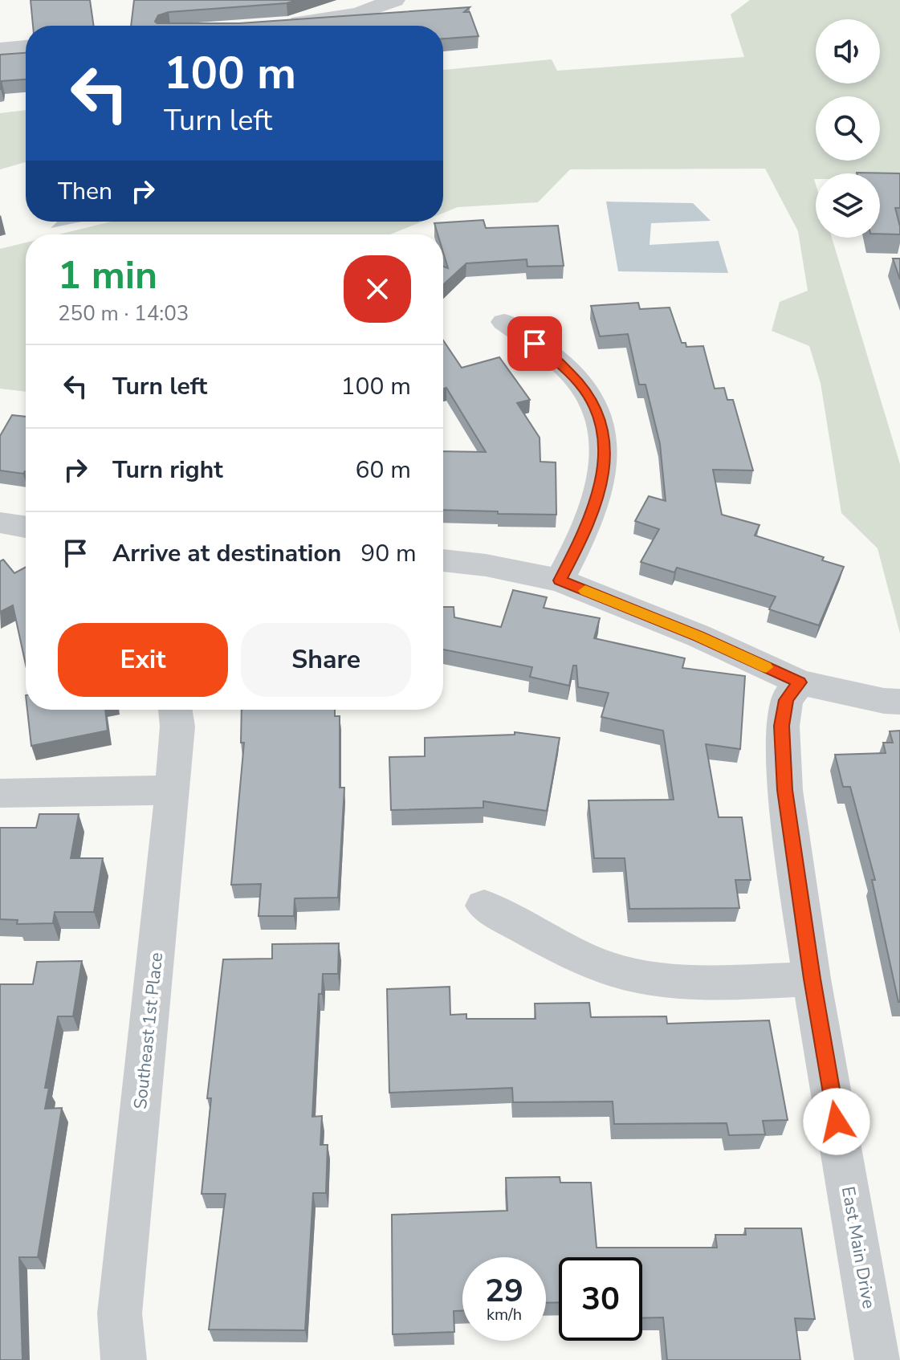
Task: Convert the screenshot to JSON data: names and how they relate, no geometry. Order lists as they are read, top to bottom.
{
  "streets": {
    "street": ["Southeast 1st Place", "East Main Drive"]
  },
  "page": {
    "turn": ["100 m", "Turn left"],
    "then": "Then",
    "heading": ["1 min", "250 m · 14:03"],
    "list": [
      {
        "name": "Turn left",
        "value": "100 m"
      },
      {
        "name": "Turn right",
        "value": "60 m"
      },
      {
        "name": "Arrive at destination",
        "value": "90 m"
      }
    ],
    "buttons": ["Exit", "Share"],
    "speed": "29 km/h",
    "limit": "30"
  }
}
